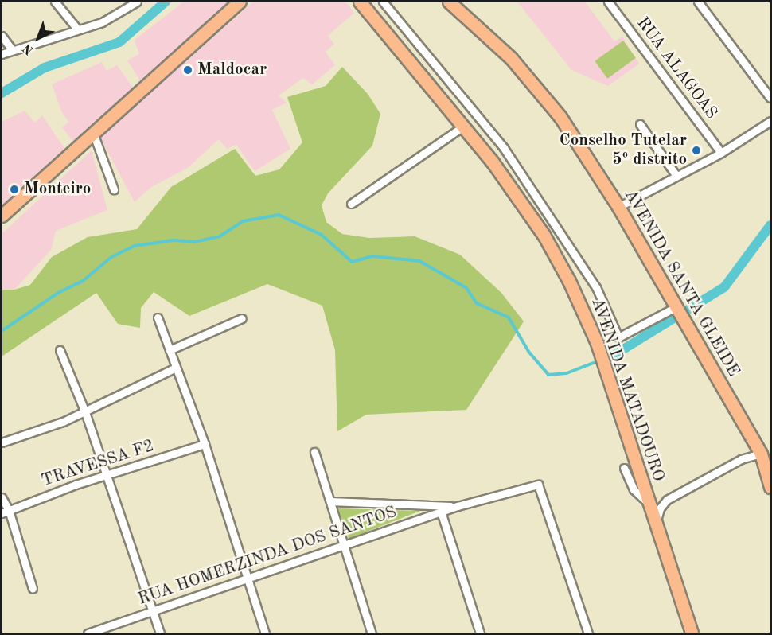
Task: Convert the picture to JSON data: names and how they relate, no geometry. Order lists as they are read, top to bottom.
{
  "streets": {
    "main road": ["AVENIDA SANTA GLEIDE", "AVENIDA MATADOURO"],
    "street": ["RUA ALAGOAS", "TRAVESSA F2", "RUA HOMERZINDA DOS SANTOS"]
  },
  "places": ["Maldocar", "Conselho Tutelar 5º distrito", "Monteiro"],
  "north": "bottom left"
}
